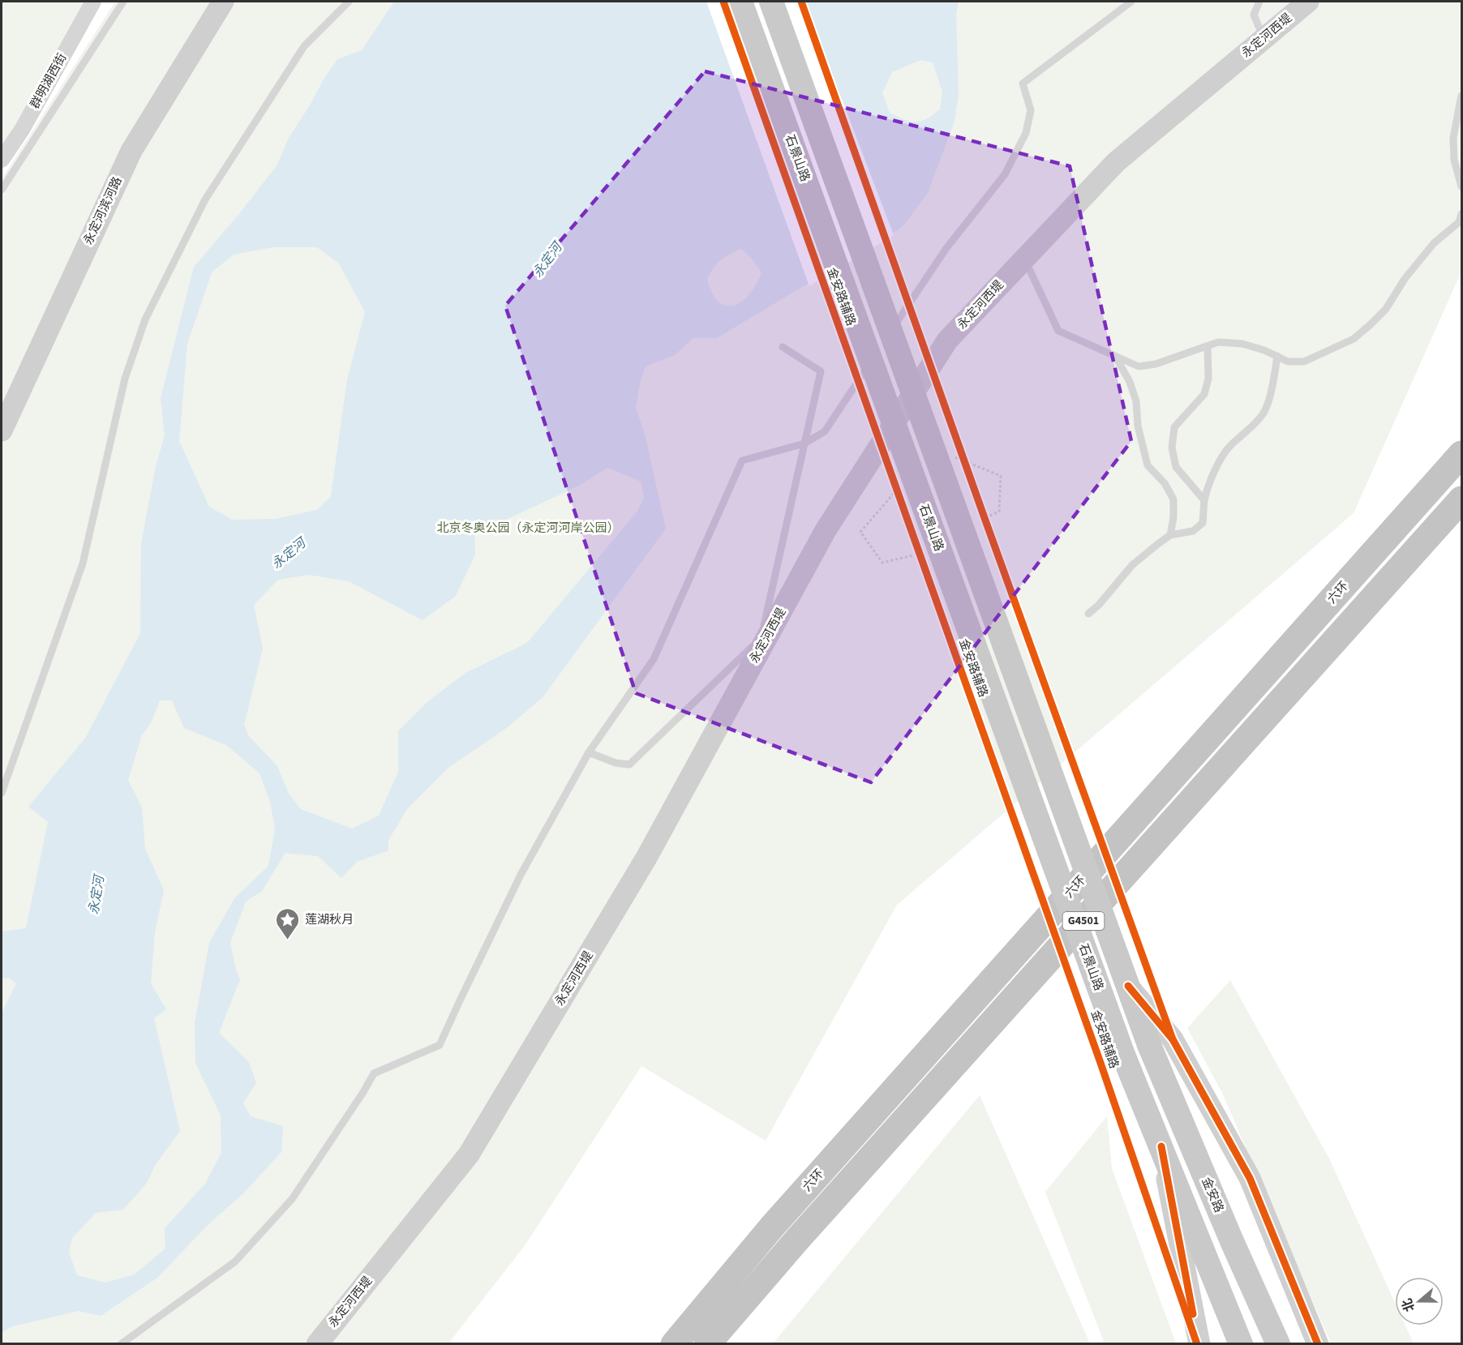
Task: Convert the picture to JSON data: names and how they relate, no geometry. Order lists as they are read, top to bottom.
{
  "streets": {
    "highway": ["六环", "G4501"],
    "main road": ["石景山路", "金安路"],
    "street": ["永定河西堤", "群明湖西街", "永定河滨河路"],
    "cycle path": ["金安路辅路"]
  },
  "water": ["永定河"],
  "parks": ["北京冬奥公园（永定河河岸公园）"],
  "places": {
    "place": ["莲湖秋月"]
  },
  "north": "left"
}
